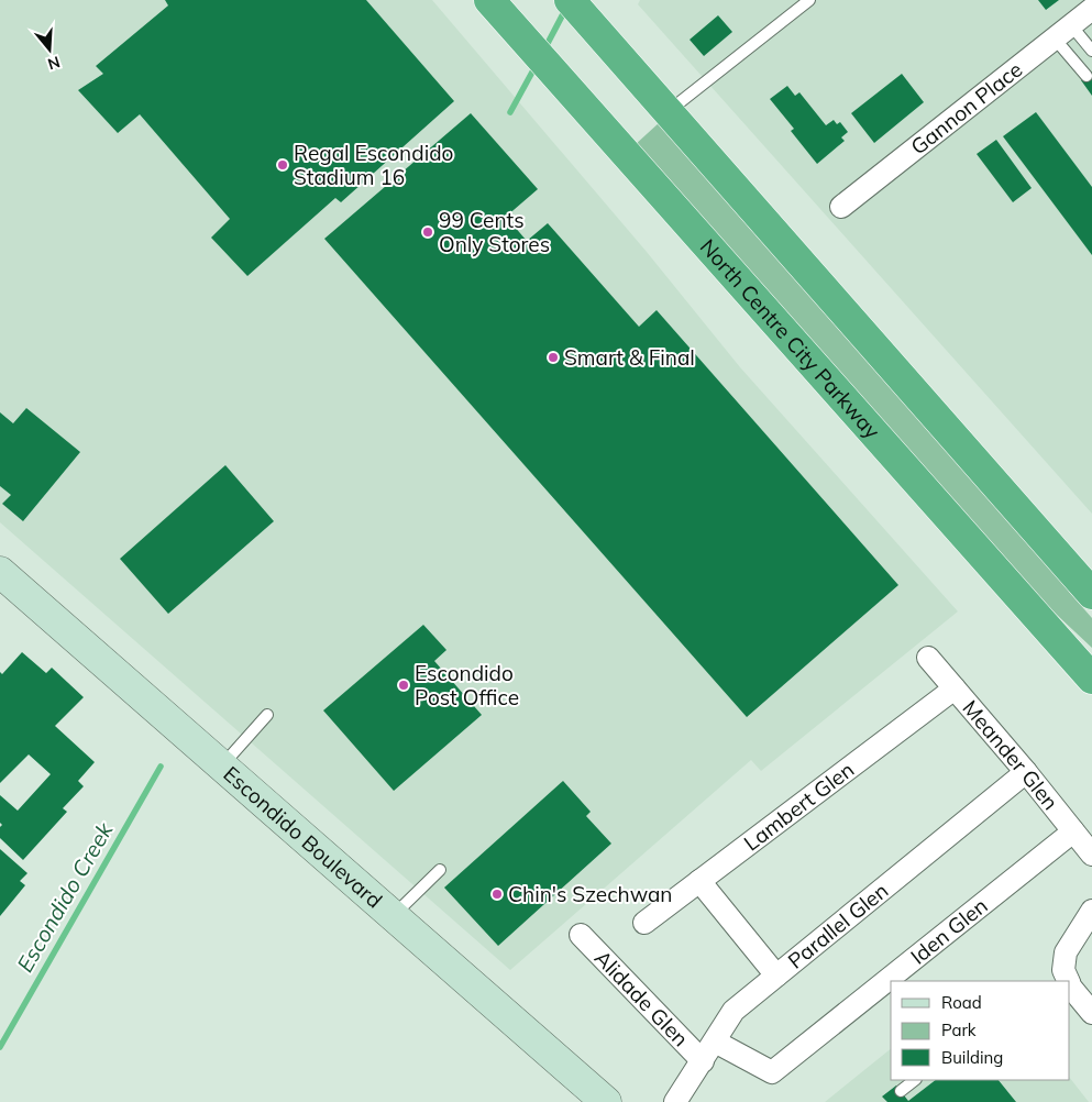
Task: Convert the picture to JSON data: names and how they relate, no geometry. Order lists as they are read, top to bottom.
{
  "streets": {
    "highway": ["North Centre City Parkway"],
    "main road": ["Escondido Boulevard"],
    "street": [
      "Gannon Place",
      "Meander Glen",
      "Lambert Glen",
      "Parallel Glen",
      "Iden Glen",
      "Alidade Glen"
    ]
  },
  "crossings": [
    ["Meander Glen", "Lambert Glen"],
    ["Meander Glen", "Parallel Glen"],
    ["Meander Glen", "Iden Glen"],
    ["Parallel Glen", "Iden Glen"],
    ["Parallel Glen", "Alidade Glen"]
  ],
  "water": ["Escondido Creek"],
  "places": [
    "Regal Escondido Stadium 16",
    "99 Cents Only Stores",
    "Smart & Final",
    "Escondido Post Office",
    "Chin's Szechwan"
  ],
  "legend": ["Road", "Park", "Building"],
  "north": "bottom"
}
